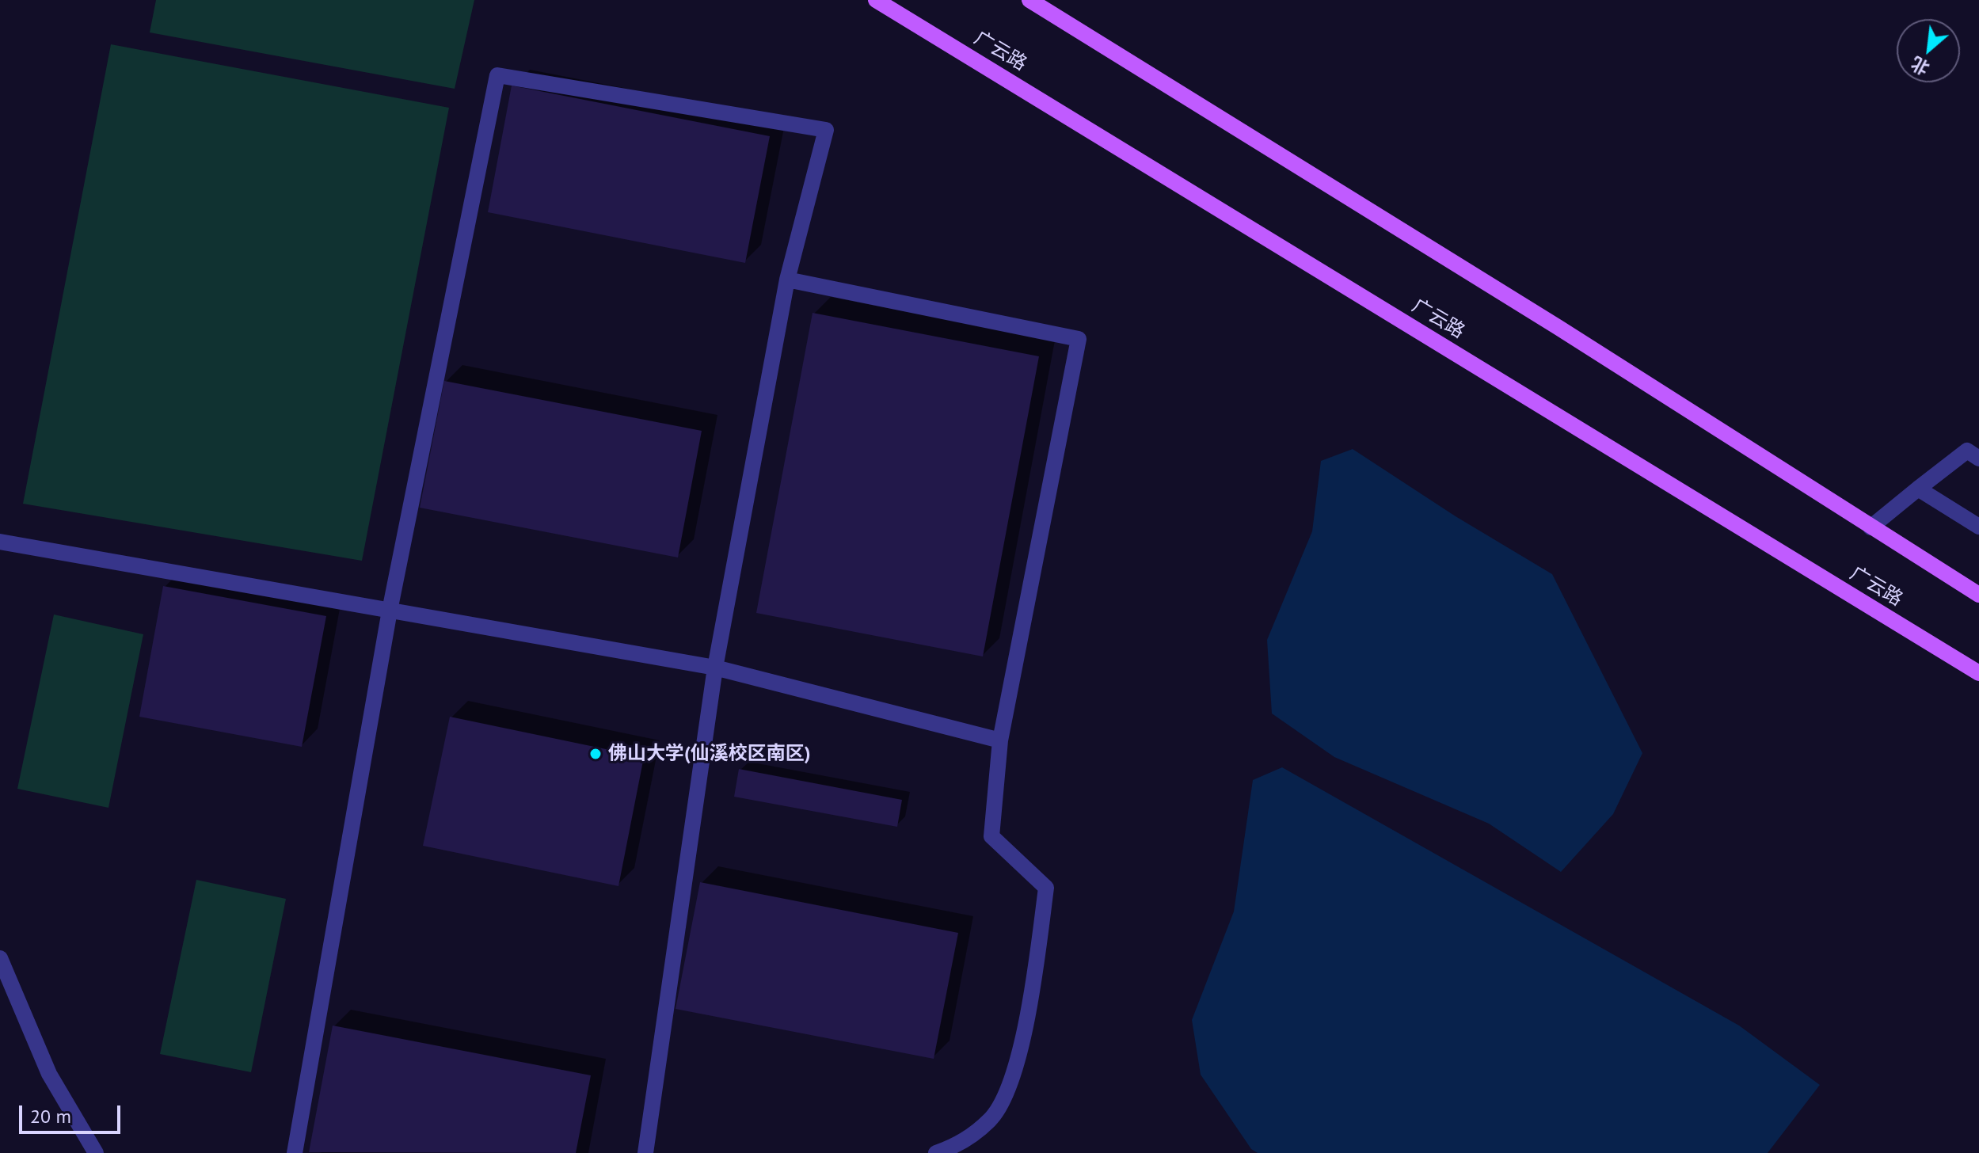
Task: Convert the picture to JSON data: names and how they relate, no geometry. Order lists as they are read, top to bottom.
{
  "streets": {
    "main road": ["广云路"]
  },
  "places": ["佛山大学(仙溪校区南区)"],
  "scale_bar": "20 m",
  "north": "bottom left"
}
